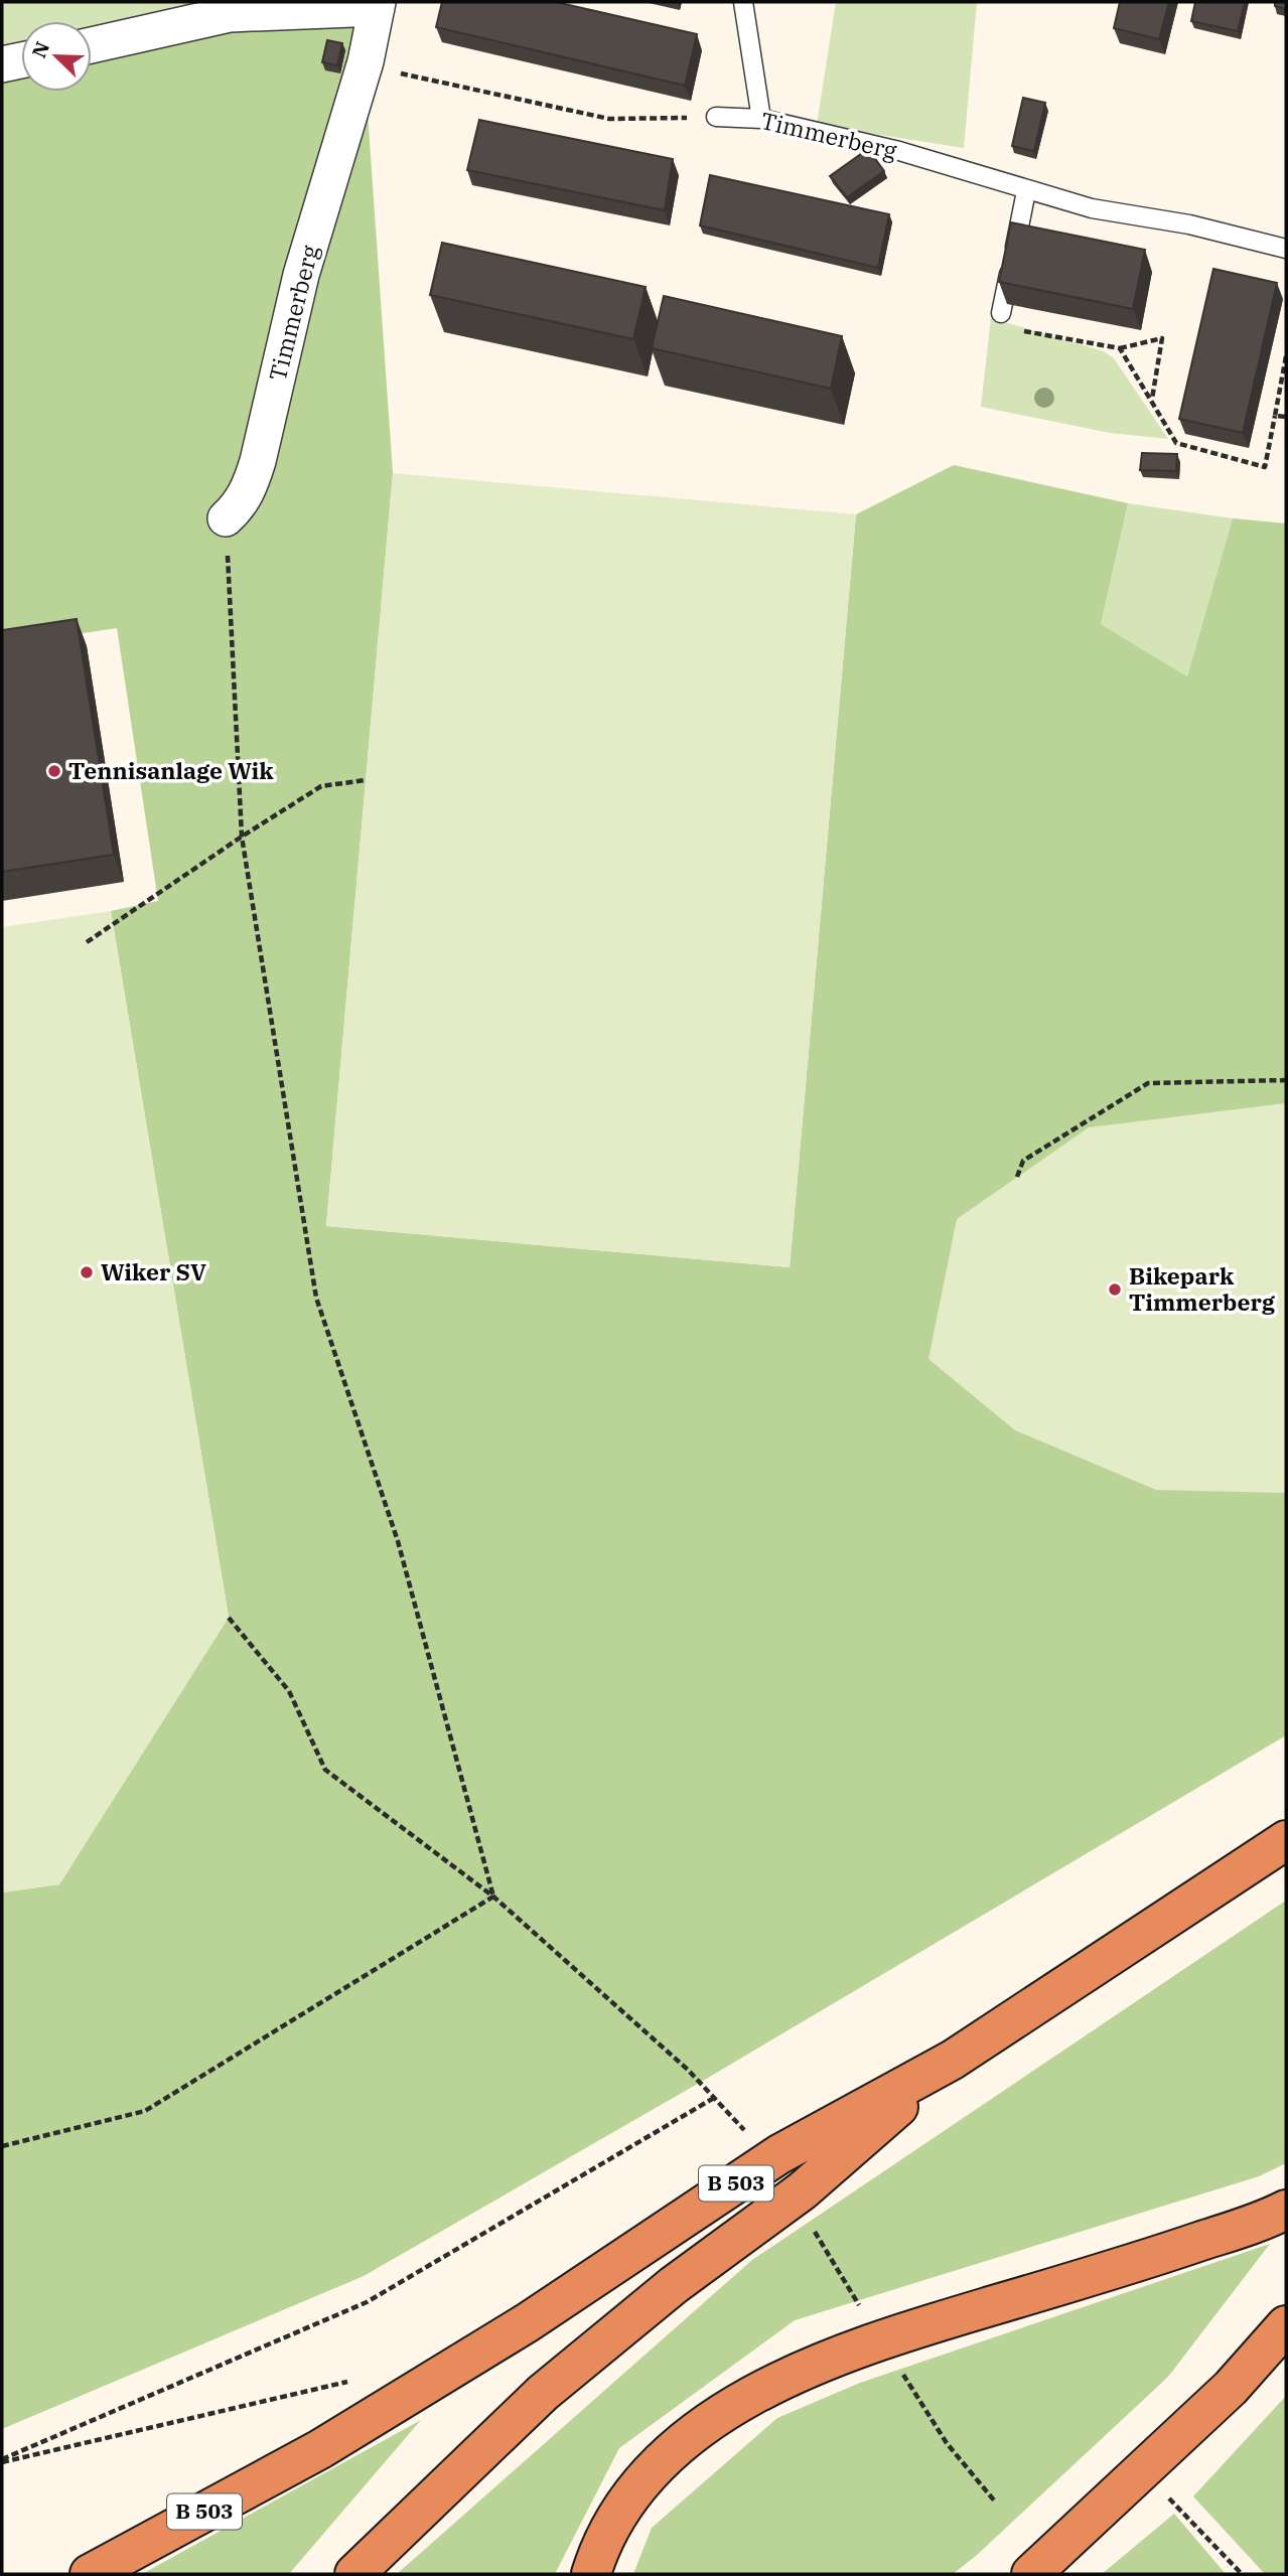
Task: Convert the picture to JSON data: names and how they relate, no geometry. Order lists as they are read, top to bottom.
{
  "streets": {
    "highway": ["B 503"],
    "street": ["Timmerberg"]
  },
  "places": ["Tennisanlage Wik", "Wiker SV", "Bikepark Timmerberg"],
  "north": "top left"
}
